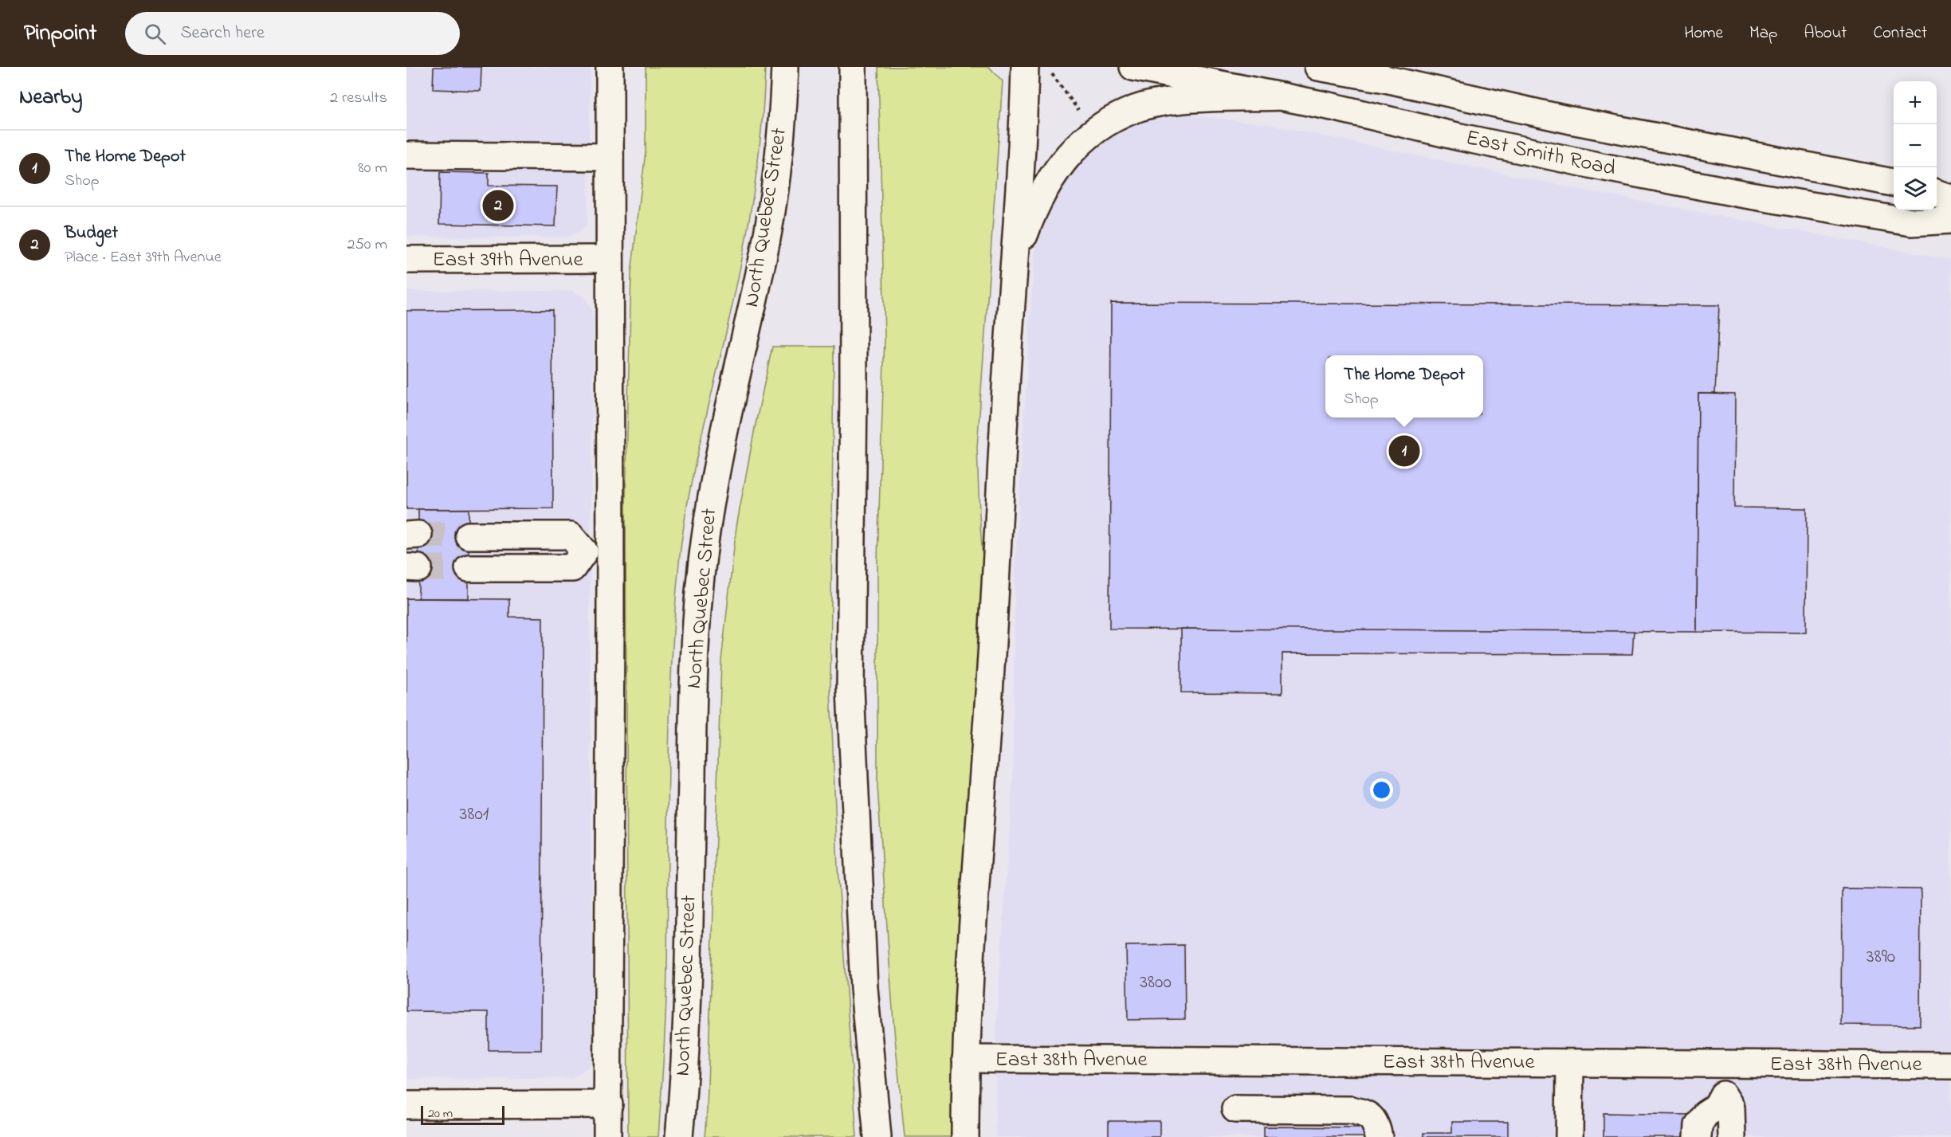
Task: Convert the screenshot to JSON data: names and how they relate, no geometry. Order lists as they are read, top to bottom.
{
  "streets": {
    "main road": [
      "East Smith Road",
      "North Quebec Street",
      "East 39th Avenue",
      "East 38th Avenue"
    ]
  },
  "house_numbers": ["3801", "3890", "3800"],
  "scale_bar": "20 m",
  "page": {
    "header": "Pinpoint",
    "search": "Search here",
    "nav": [
      "Home",
      "Map",
      "About",
      "Contact"
    ],
    "heading": ["Nearby", "2 results"],
    "map_buttons": ["+", "−"],
    "list": [
      {
        "mark": "1",
        "name": "The Home Depot",
        "note": "Shop",
        "value": "80 m"
      },
      {
        "mark": "2",
        "name": "Budget",
        "note": "Place · East 39th Avenue",
        "value": "250 m"
      }
    ],
    "pins": ["2", "1"],
    "popup": ["The Home Depot", "Shop"],
    "scale": "20 m"
  }
}
